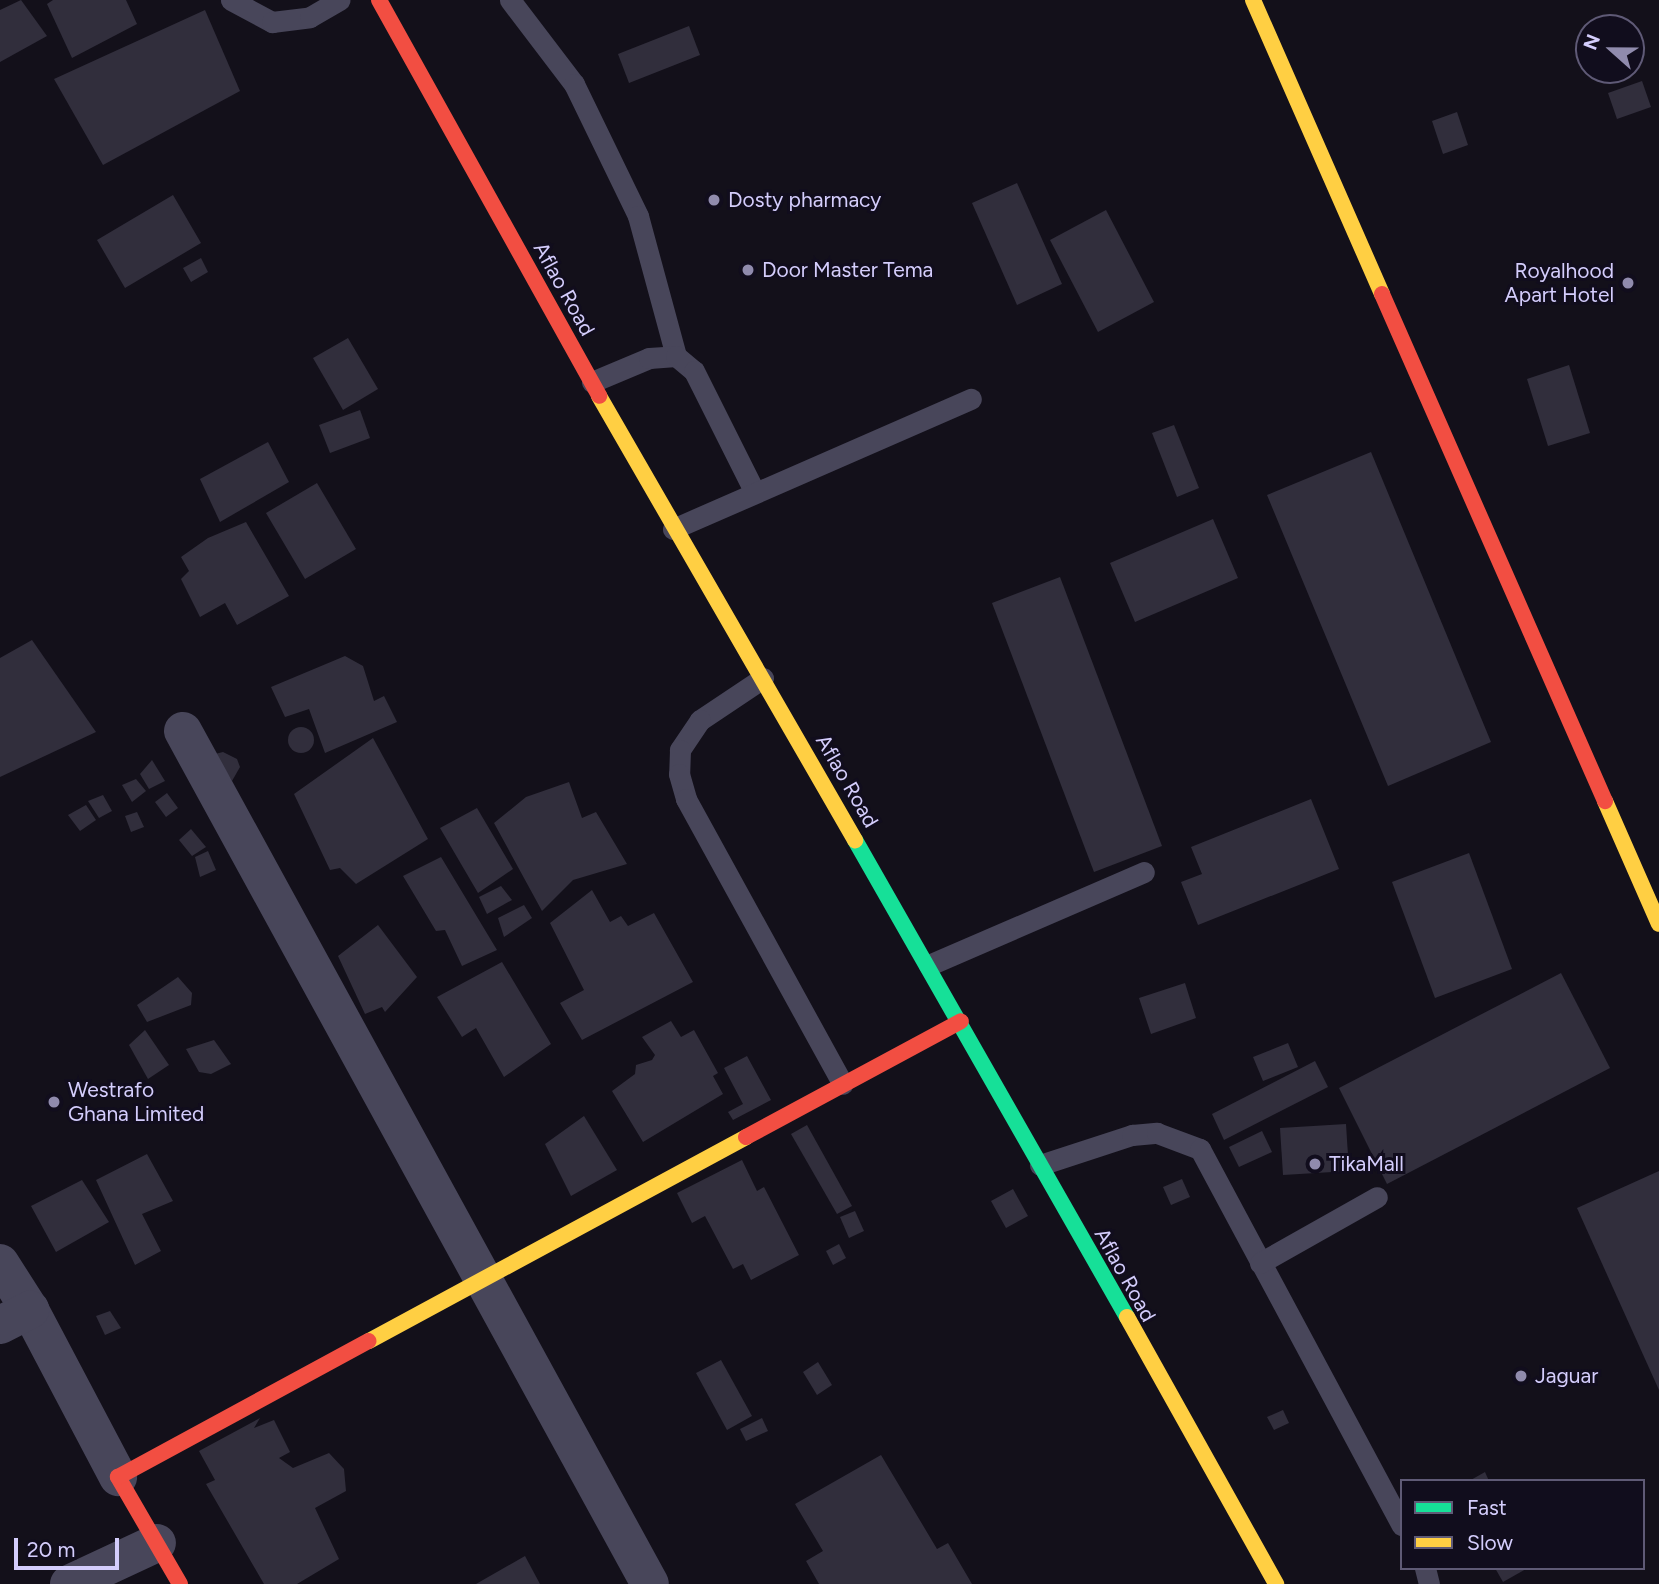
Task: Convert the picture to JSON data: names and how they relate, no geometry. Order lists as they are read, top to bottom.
{
  "streets": {
    "main road": ["Aflao Road"]
  },
  "places": [
    "Dosty pharmacy",
    "Door Master Tema",
    "Royalhood Apart Hotel",
    "Westrafo Ghana Limited",
    "TikaMall",
    "Jaguar"
  ],
  "legend": ["Fast", "Slow"],
  "scale_bar": "20 m",
  "north": "left"
}
